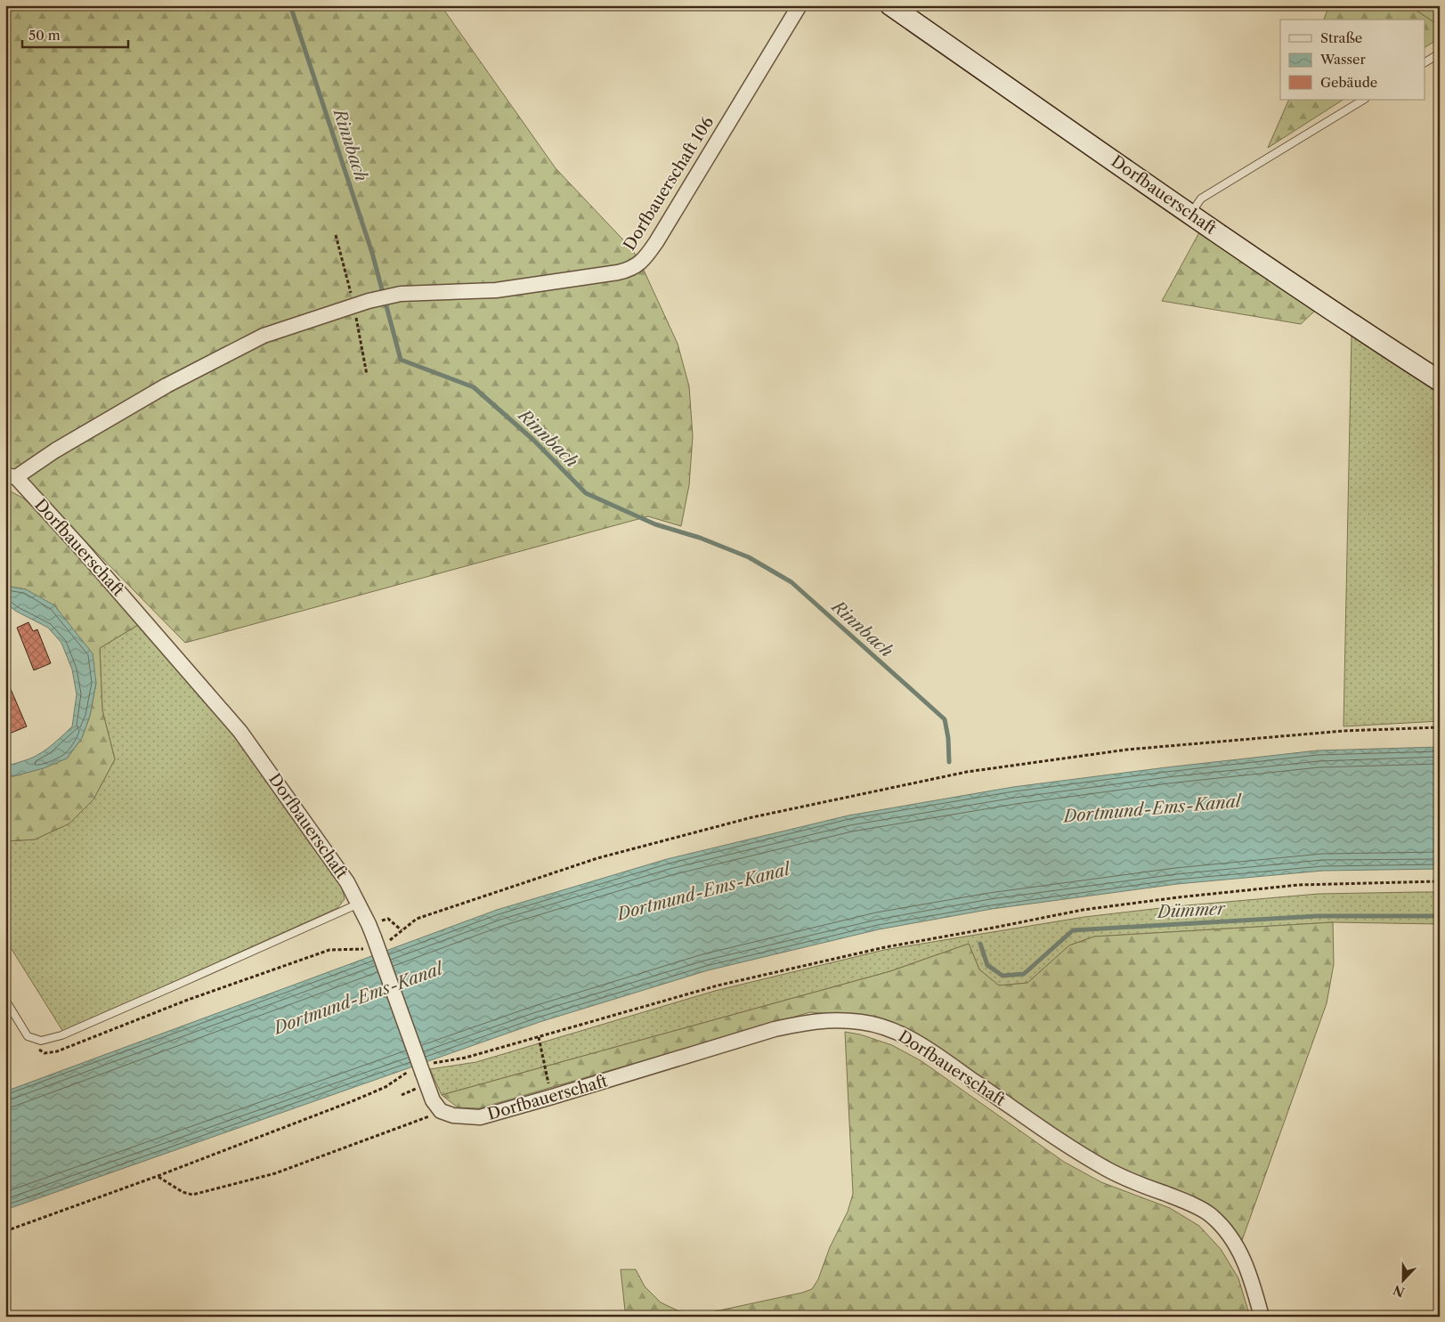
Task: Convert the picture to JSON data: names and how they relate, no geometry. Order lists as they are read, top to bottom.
{
  "streets": {
    "street": ["Dorfbauerschaft 106", "Dorfbauerschaft"]
  },
  "crossings": [
    ["Dorfbauerschaft 106", "Dorfbauerschaft"]
  ],
  "water": ["Rinnbach", "Dortmund-Ems-Kanal", "Dümmer"],
  "legend": ["Straße", "Wasser", "Gebäude"],
  "scale_bar": "50 m",
  "north": "bottom"
}
